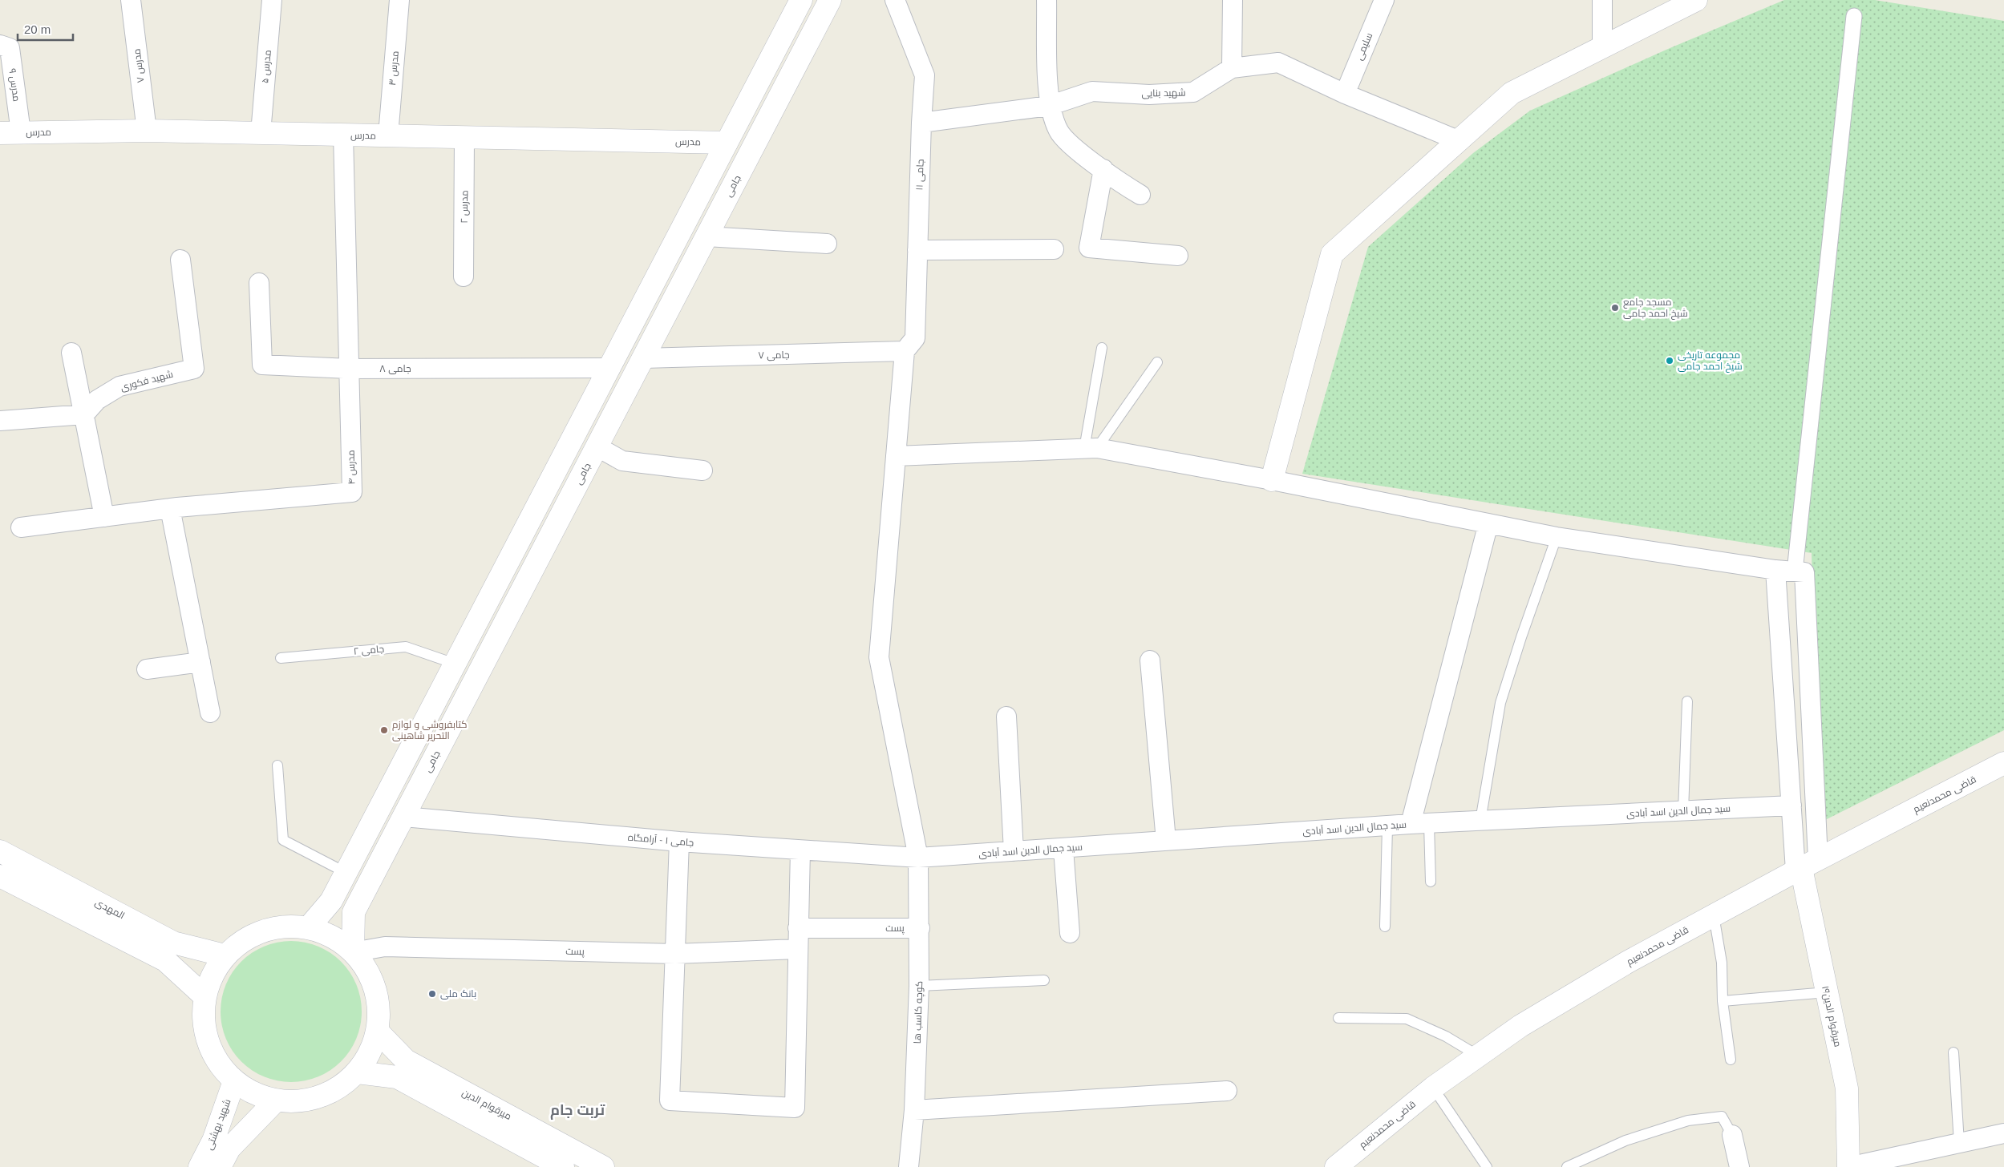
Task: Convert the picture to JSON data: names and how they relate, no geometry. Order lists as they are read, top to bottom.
{
  "streets": {
    "main road": [
      "مدرس",
      "جامی",
      "قاضی محمدنعیم",
      "المهدی",
      "میرقوام الدین۱۹",
      "میرقوام الدین",
      "شهید بهشتی"
    ],
    "street": [
      "سلیمی",
      "مدرس ۷",
      "مدرس ۵",
      "مدرس ۳",
      "مدرس ۹",
      "شهید بنایی",
      "جامی ۱۱",
      "مدرس ۲",
      "جامی ۷",
      "جامی ۸",
      "شهید فکوری",
      "مدرس ۴",
      "سید جمال الدین اسد آبادی",
      "جامی ۱ - آرامگاه",
      "پست",
      "کوچه کاسب ها"
    ],
    "lane": ["جامی ۲"]
  },
  "crossings": [
    ["سلیمی", "شهید بنایی"],
    ["مدرس ۷", "مدرس"],
    ["مدرس ۵", "مدرس"],
    ["مدرس ۳", "مدرس"],
    ["مدرس ۹", "مدرس"],
    ["شهید بنایی", "جامی ۱۱"],
    ["مدرس", "جامی"],
    ["مدرس", "مدرس ۲"],
    ["مدرس", "مدرس ۴"],
    ["جامی ۱۱", "جامی ۷"],
    ["جامی ۱۱", "کوچه کاسب ها"],
    ["جامی", "جامی ۷"],
    ["جامی", "جامی ۱ - آرامگاه"],
    ["جامی", "پست"],
    ["جامی ۷", "کوچه کاسب ها"],
    ["جامی ۸", "مدرس ۴"],
    ["قاضی محمدنعیم", "میرقوام الدین۱۹"],
    ["سید جمال الدین اسد آبادی", "جامی ۱ - آرامگاه"],
    ["سید جمال الدین اسد آبادی", "کوچه کاسب ها"],
    ["جامی ۱ - آرامگاه", "کوچه کاسب ها"],
    ["پست", "کوچه کاسب ها"]
  ],
  "districts": ["تربت جام"],
  "places": [
    "مسجد جامع شیخ احمد جامی",
    "مجموعه تاریخی شیخ احمد جامی",
    "کتابفروشی و لوازم التحریر شاهینی",
    "بانک ملی"
  ],
  "scale_bar": "20 m"
}
